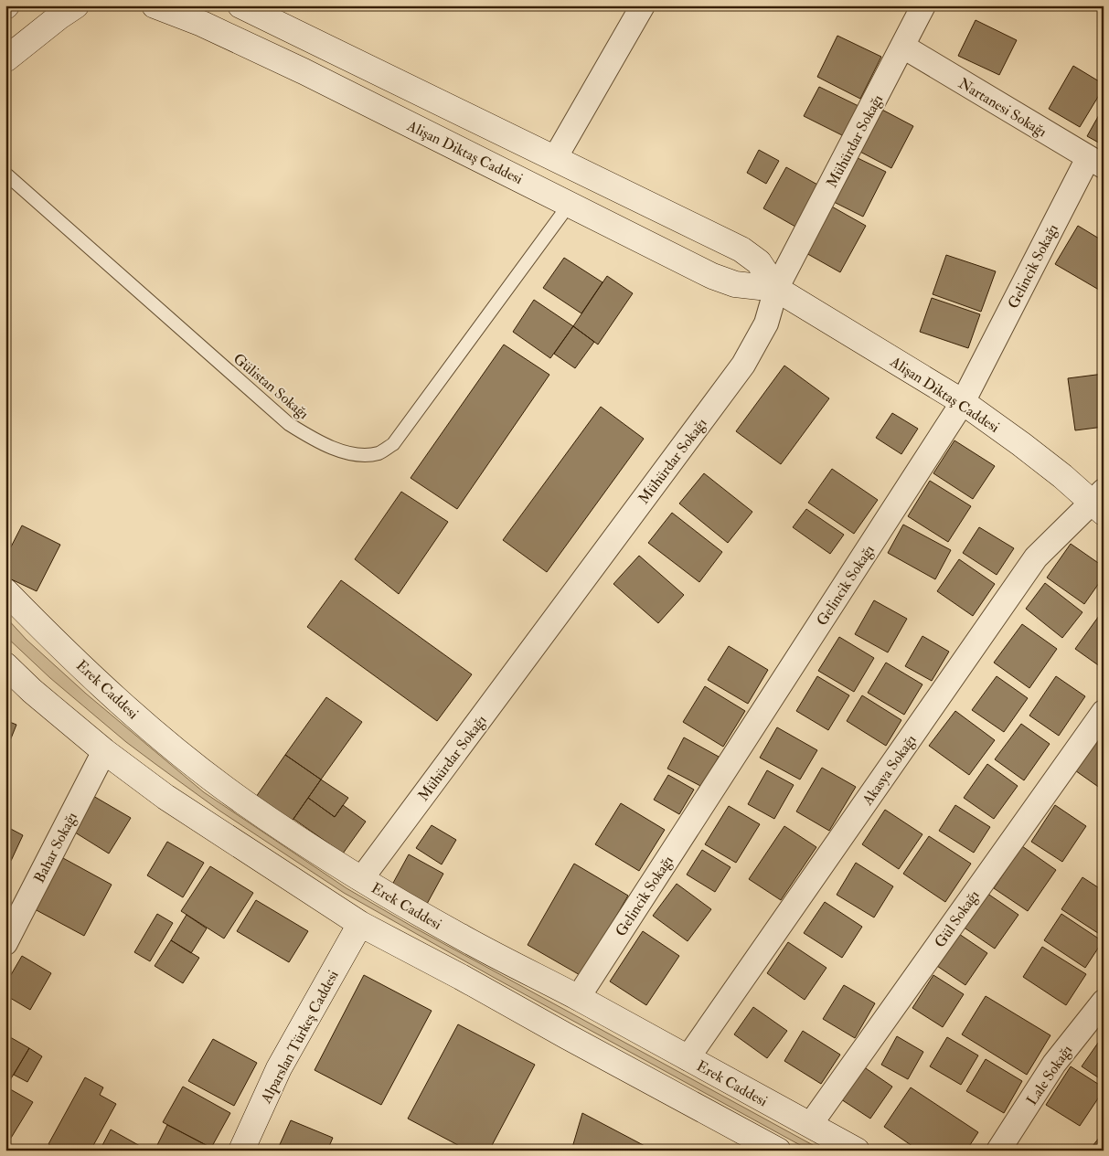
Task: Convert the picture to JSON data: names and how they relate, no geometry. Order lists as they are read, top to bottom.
{
  "streets": {
    "street": [
      "Nartanesi Sokağı",
      "Mühürdar Sokağı",
      "Alişan Diktaş Caddesi",
      "Gelincik Sokağı",
      "Erek Caddesi",
      "Akasya Sokağı",
      "Bahar Sokağı",
      "Gül Sokağı",
      "Alparslan Türkeş Caddesi",
      "Lale Sokağı"
    ],
    "lane": ["Gülistan Sokağı"]
  },
  "crossings": [
    ["Nartanesi Sokağı", "Mühürdar Sokağı"],
    ["Nartanesi Sokağı", "Gelincik Sokağı"],
    ["Mühürdar Sokağı", "Alişan Diktaş Caddesi"],
    ["Mühürdar Sokağı", "Erek Caddesi"],
    ["Alişan Diktaş Caddesi", "Gelincik Sokağı"],
    ["Alişan Diktaş Caddesi", "Gülistan Sokağı"],
    ["Alişan Diktaş Caddesi", "Akasya Sokağı"],
    ["Gelincik Sokağı", "Erek Caddesi"],
    ["Erek Caddesi", "Akasya Sokağı"],
    ["Erek Caddesi", "Gül Sokağı"]
  ]
}
